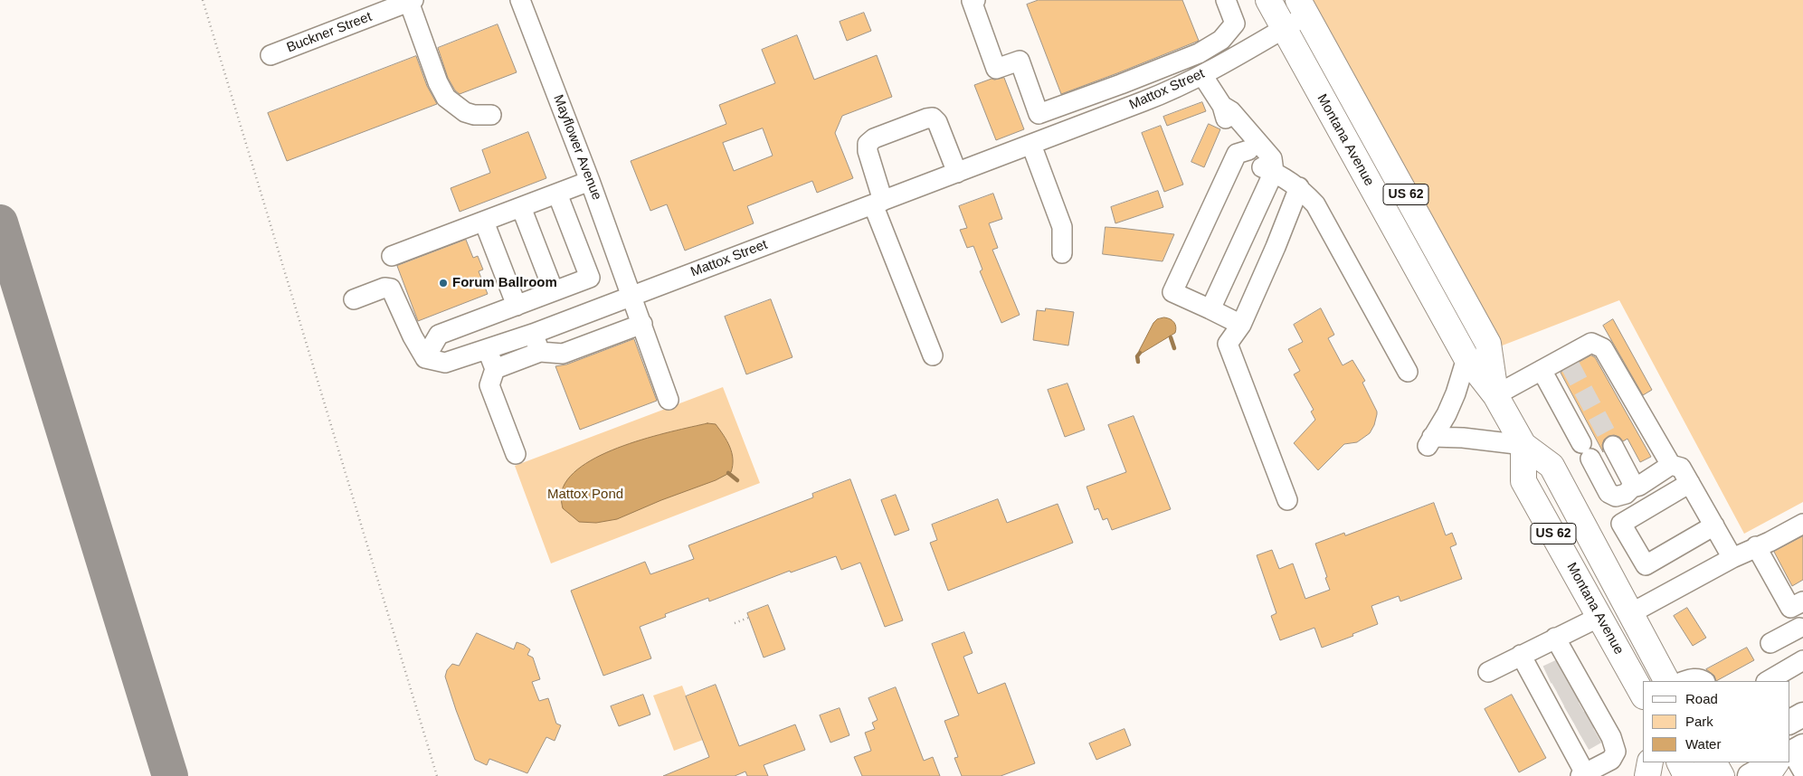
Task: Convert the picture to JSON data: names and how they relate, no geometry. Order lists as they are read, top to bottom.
{
  "streets": {
    "highway": ["Montana Avenue", "US 62"],
    "street": ["Buckner Street", "Mattox Street", "Mayflower Avenue"]
  },
  "crossings": [
    ["Mattox Street", "Montana Avenue"],
    ["Mattox Street", "Mayflower Avenue"]
  ],
  "parks": ["Mattox Pond"],
  "places": ["Forum Ballroom"],
  "legend": ["Road", "Park", "Water"]
}
